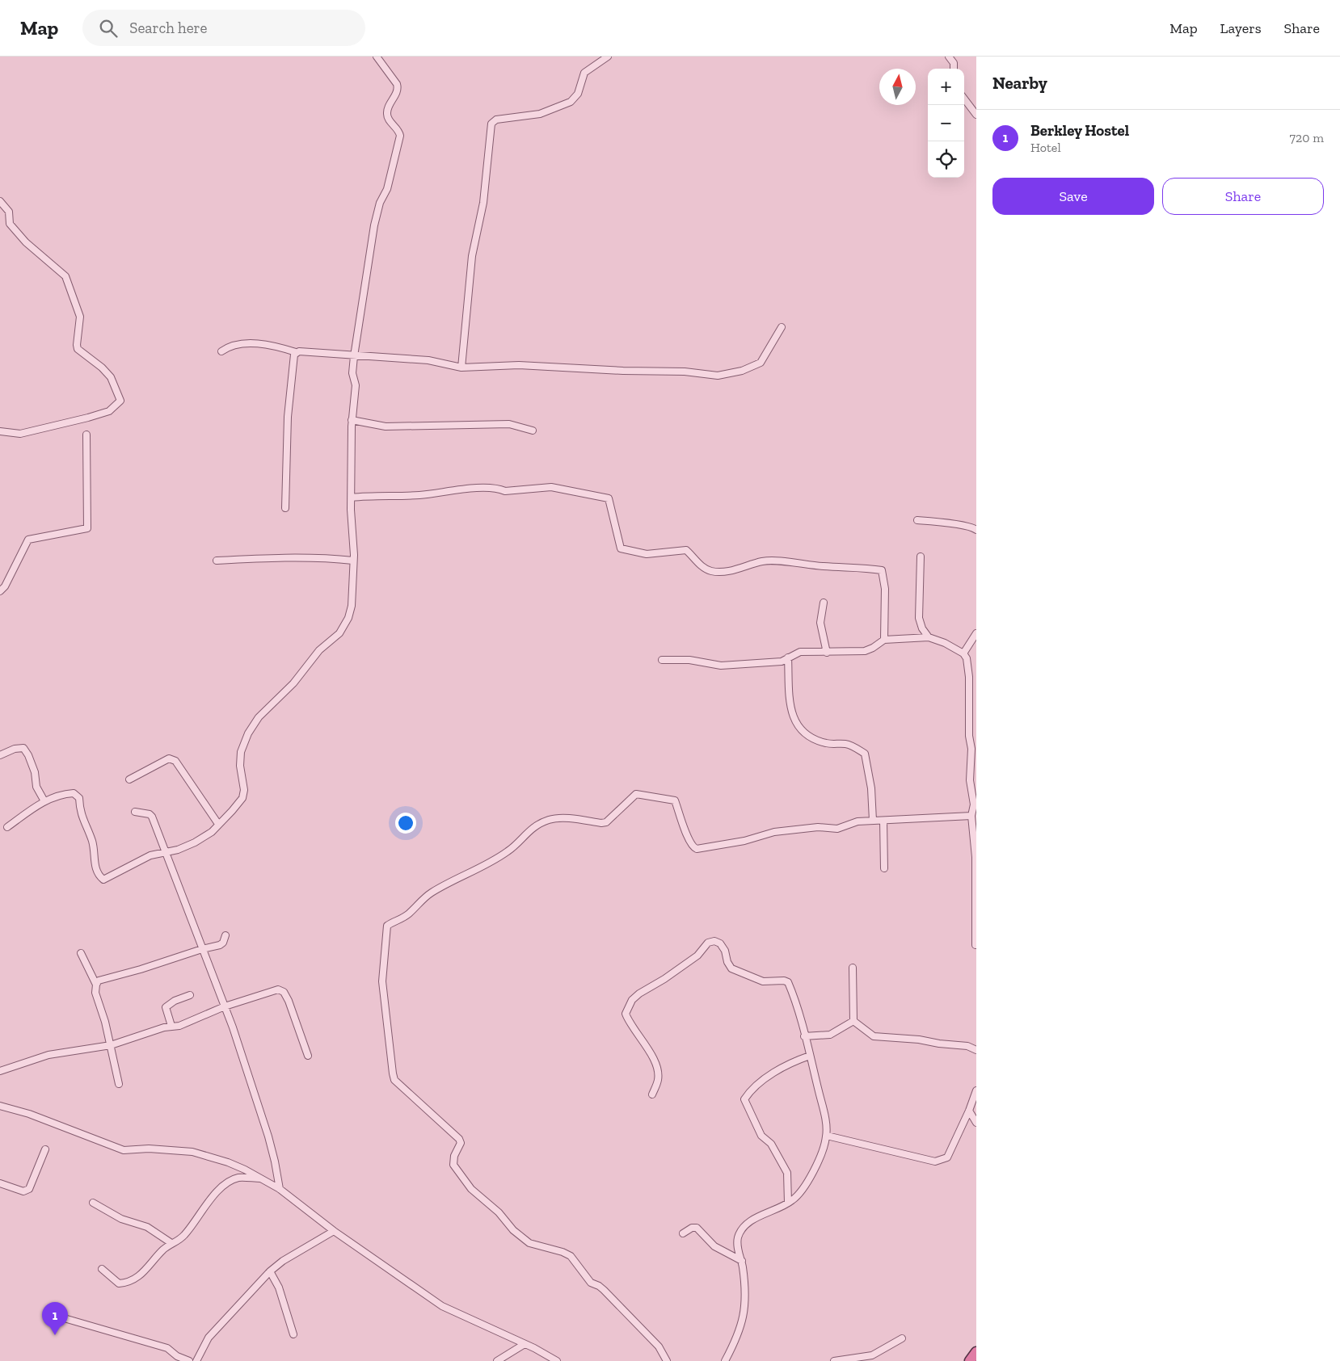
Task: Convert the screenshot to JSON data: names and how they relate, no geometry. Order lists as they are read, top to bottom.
{
  "north": "top",
  "page": {
    "header": "Map",
    "search": "Search here",
    "nav": ["Map", "Layers", "Share"],
    "heading": "Nearby",
    "map_buttons": ["+", "−"],
    "list": [
      {
        "mark": "1",
        "name": "Berkley Hostel",
        "note": "Hotel",
        "value": "720 m"
      }
    ],
    "buttons": ["Save", "Share"],
    "pins": "1"
  }
}
